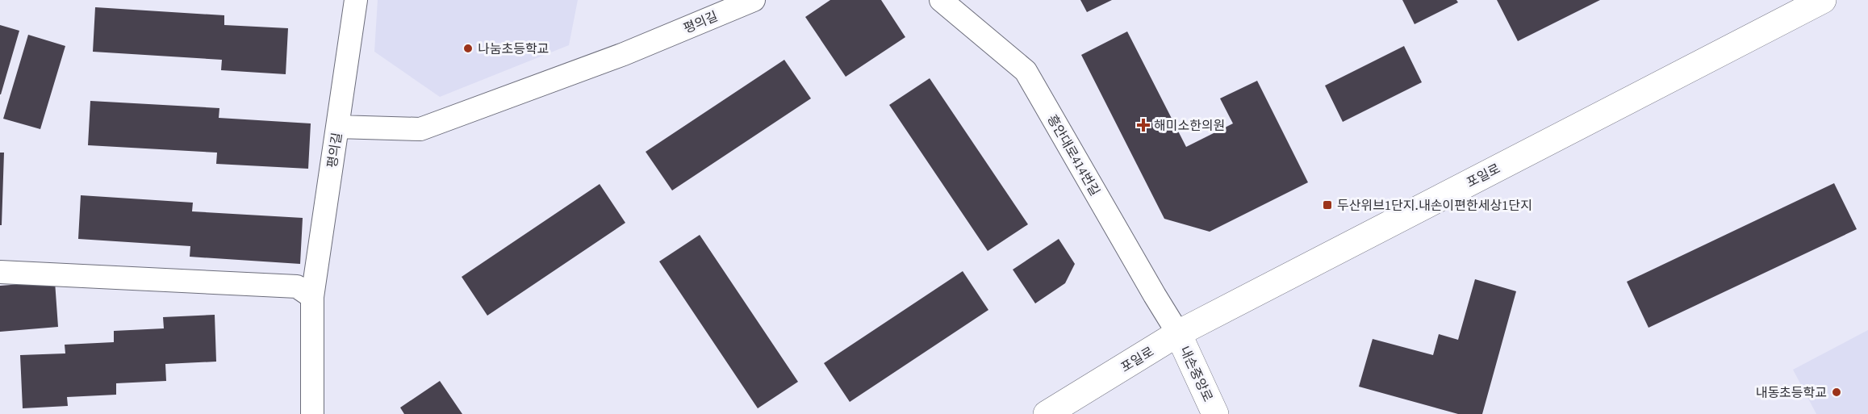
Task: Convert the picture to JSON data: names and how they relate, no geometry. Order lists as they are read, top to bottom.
{
  "streets": {
    "street": [
      "평의길",
      "흥안대로414번길",
      "포일로",
      "내손중앙로"
    ]
  },
  "crossings": [
    ["흥안대로414번길", "포일로"],
    ["흥안대로414번길", "내손중앙로"],
    ["포일로", "내손중앙로"]
  ],
  "places": {
    "other": ["나눔초등학교", "내동초등학교"],
    "health": ["해미소한의원"],
    "transit": ["두산위브1단지.내손이편한세상1단지"]
  }
}
